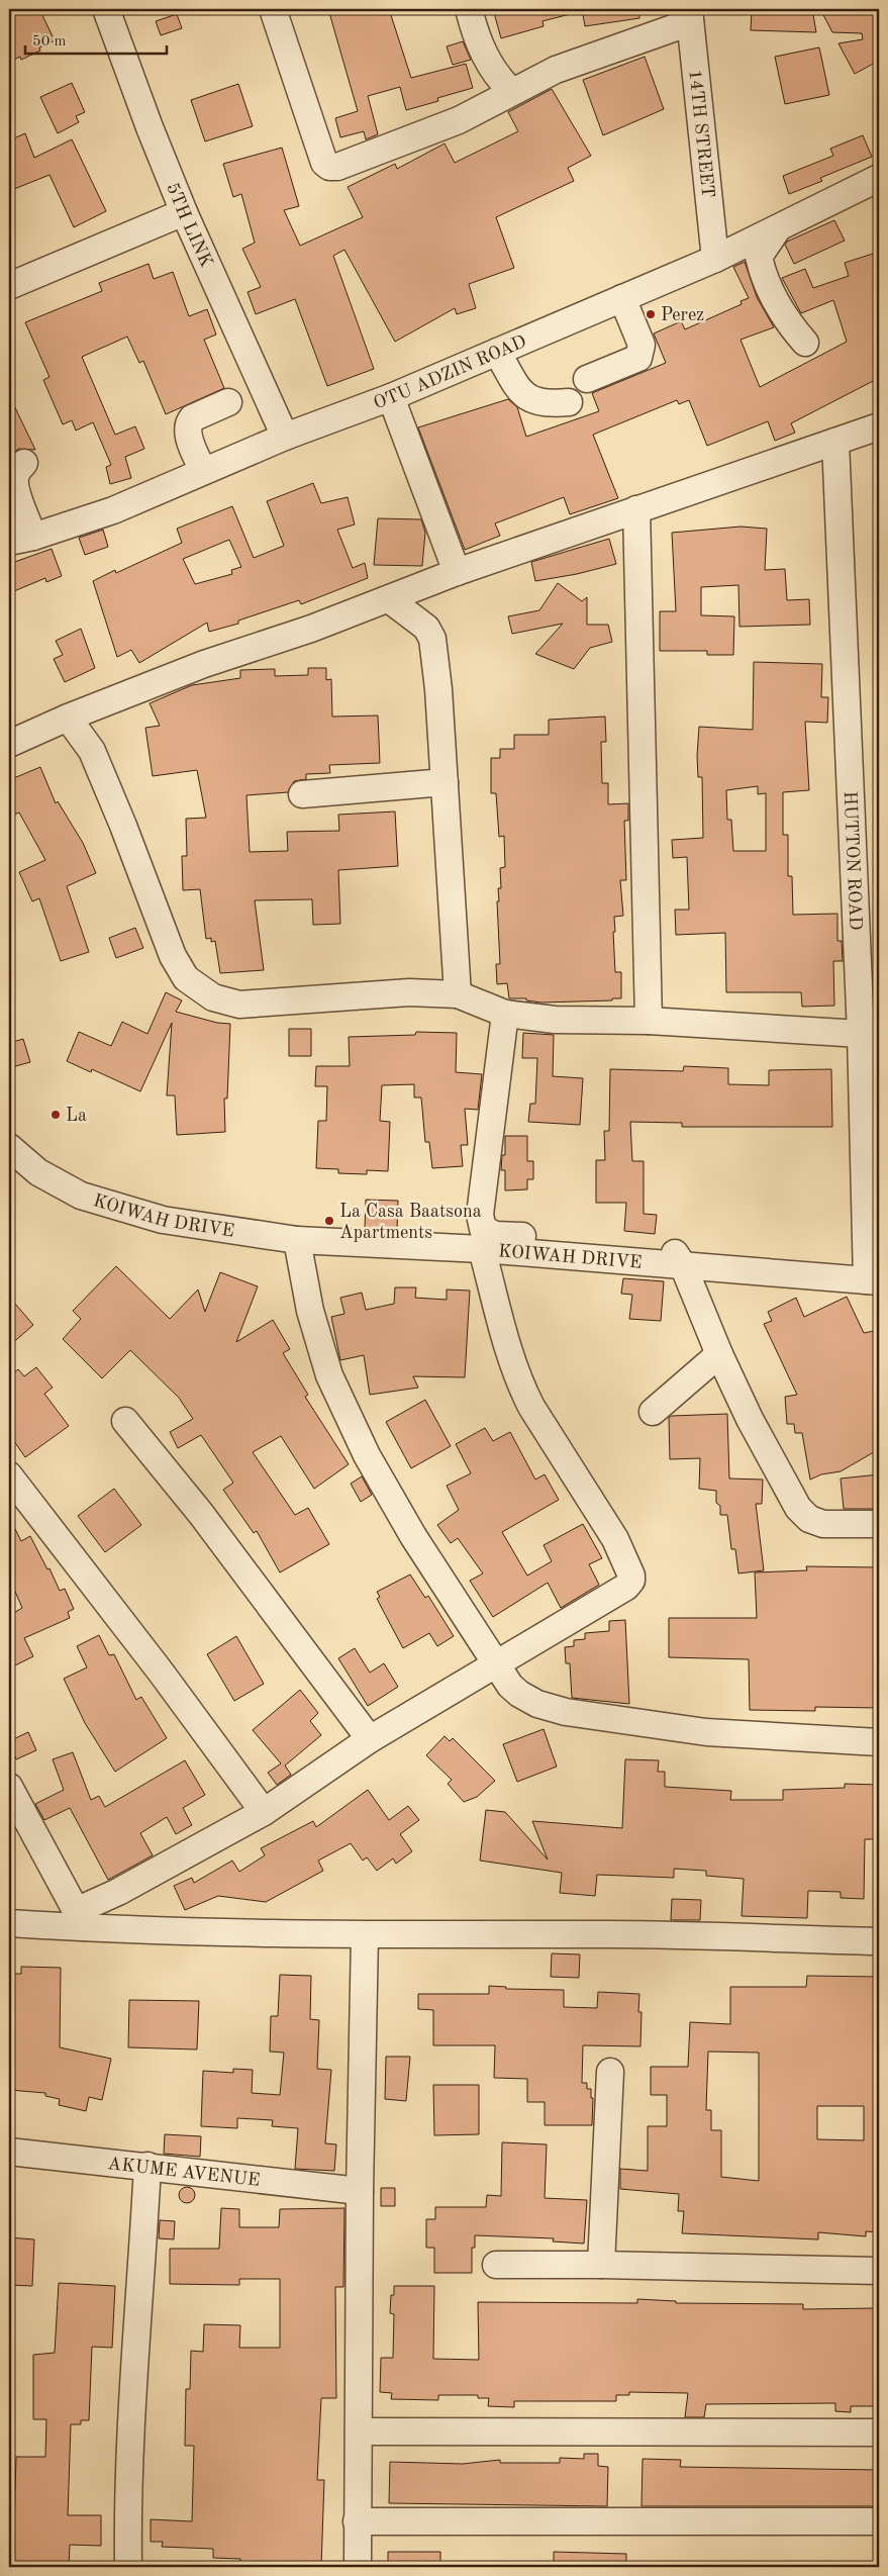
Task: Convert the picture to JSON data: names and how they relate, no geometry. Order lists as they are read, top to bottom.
{
  "streets": {
    "street": [
      "14TH STREET",
      "5TH LINK",
      "OTU ADZIN ROAD",
      "HUTTON ROAD",
      "KOIWAH DRIVE",
      "AKUME AVENUE"
    ]
  },
  "crossings": [
    ["14TH STREET", "OTU ADZIN ROAD"],
    ["5TH LINK", "OTU ADZIN ROAD"],
    ["HUTTON ROAD", "KOIWAH DRIVE"]
  ],
  "places": ["Perez", "La", "La Casa Baatsona Apartments"],
  "scale_bar": "50 m"
}
